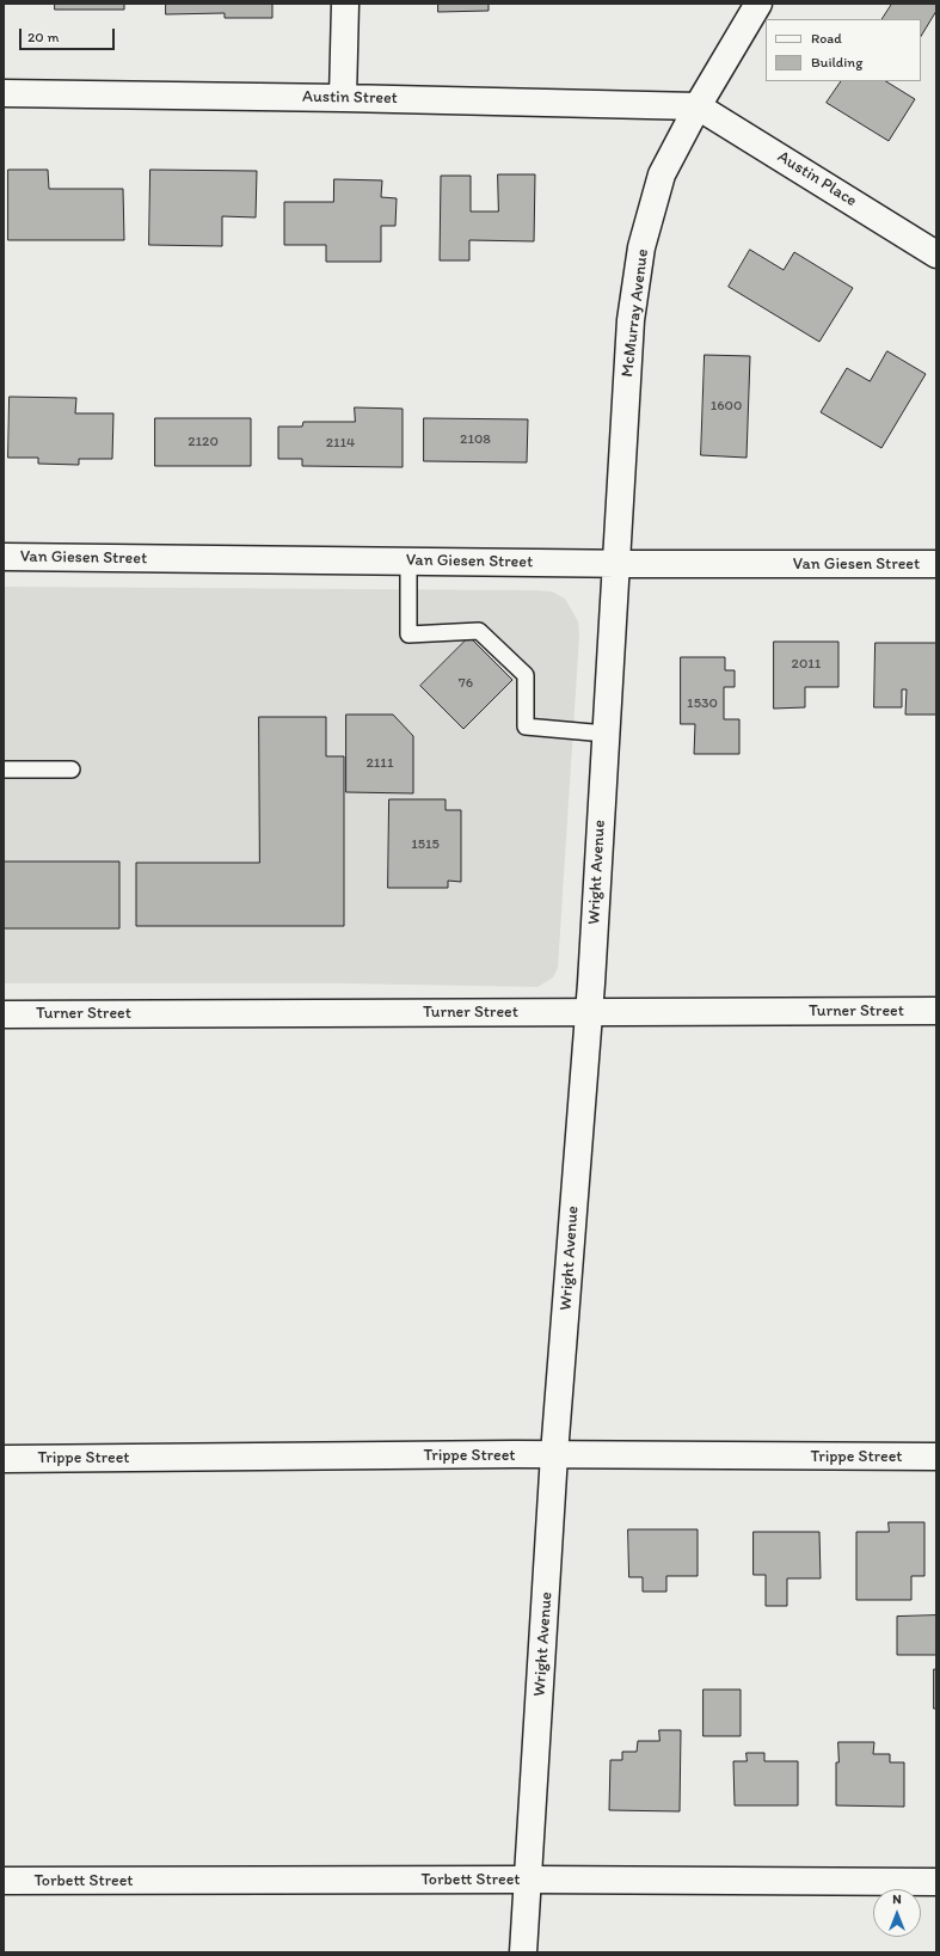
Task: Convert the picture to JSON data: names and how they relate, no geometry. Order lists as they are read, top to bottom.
{
  "streets": {
    "street": [
      "Austin Street",
      "Austin Place",
      "McMurray Avenue",
      "Van Giesen Street",
      "Wright Avenue",
      "Turner Street",
      "Trippe Street",
      "Torbett Street"
    ]
  },
  "crossings": [
    ["Austin Street", "Austin Place"],
    ["Austin Street", "McMurray Avenue"],
    ["Austin Place", "McMurray Avenue"],
    ["McMurray Avenue", "Van Giesen Street"],
    ["McMurray Avenue", "Wright Avenue"],
    ["Van Giesen Street", "Wright Avenue"],
    ["Wright Avenue", "Turner Street"],
    ["Wright Avenue", "Trippe Street"],
    ["Wright Avenue", "Torbett Street"]
  ],
  "house_numbers": [
    "1600",
    "2108",
    "2120",
    "2114",
    "2011",
    "76",
    "1530",
    "2111",
    "1515"
  ],
  "legend": ["Road", "Building"],
  "scale_bar": "20 m",
  "north": "top"
}
